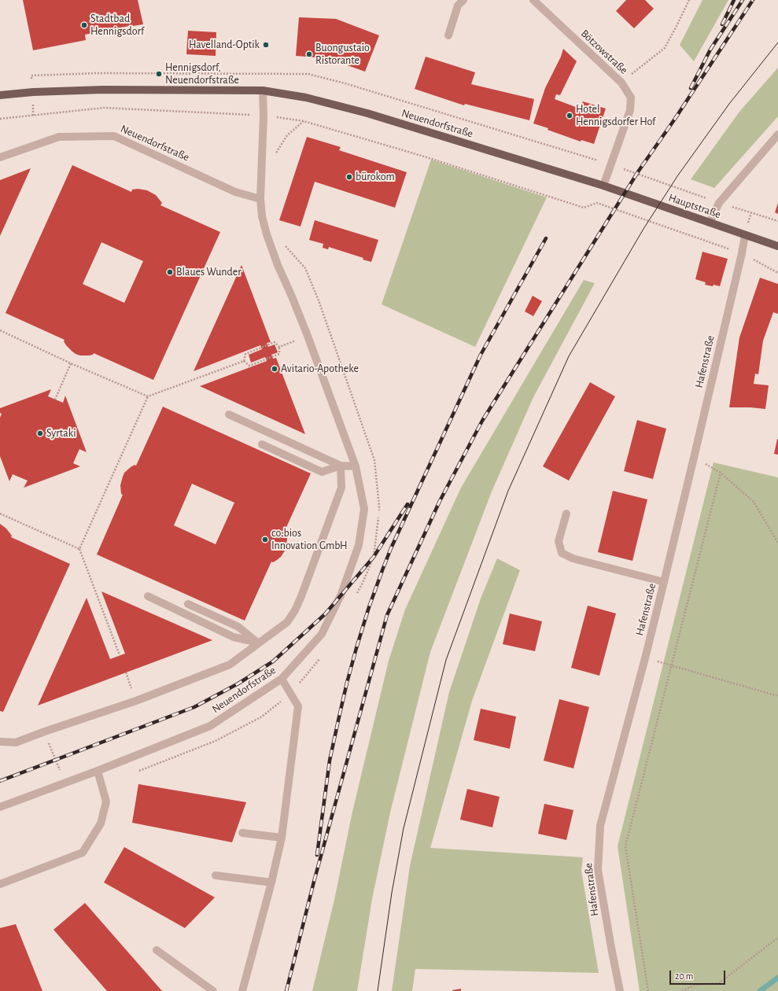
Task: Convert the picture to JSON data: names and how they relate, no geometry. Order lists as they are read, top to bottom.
{
  "streets": {
    "main road": ["Neuendorfstraße", "Hauptstraße"],
    "street": ["Bötzowstraße", "Hafenstraße"]
  },
  "crossings": [
    ["Bötzowstraße", "Neuendorfstraße"],
    ["Bötzowstraße", "Hauptstraße"],
    ["Neuendorfstraße", "Hauptstraße"],
    ["Hauptstraße", "Hafenstraße"]
  ],
  "places": [
    "Stadtbad Hennigsdorf",
    "Havelland-Optik",
    "Buongustaio Ristorante",
    "Hennigsdorf, Neuendorfstraße",
    "Hotel Hennigsdorfer Hof",
    "bürokom",
    "Blaues Wunder",
    "Avitario-Apotheke",
    "Syrtaki",
    "co:bios Innovation GmbH"
  ],
  "scale_bar": "20 m"
}
